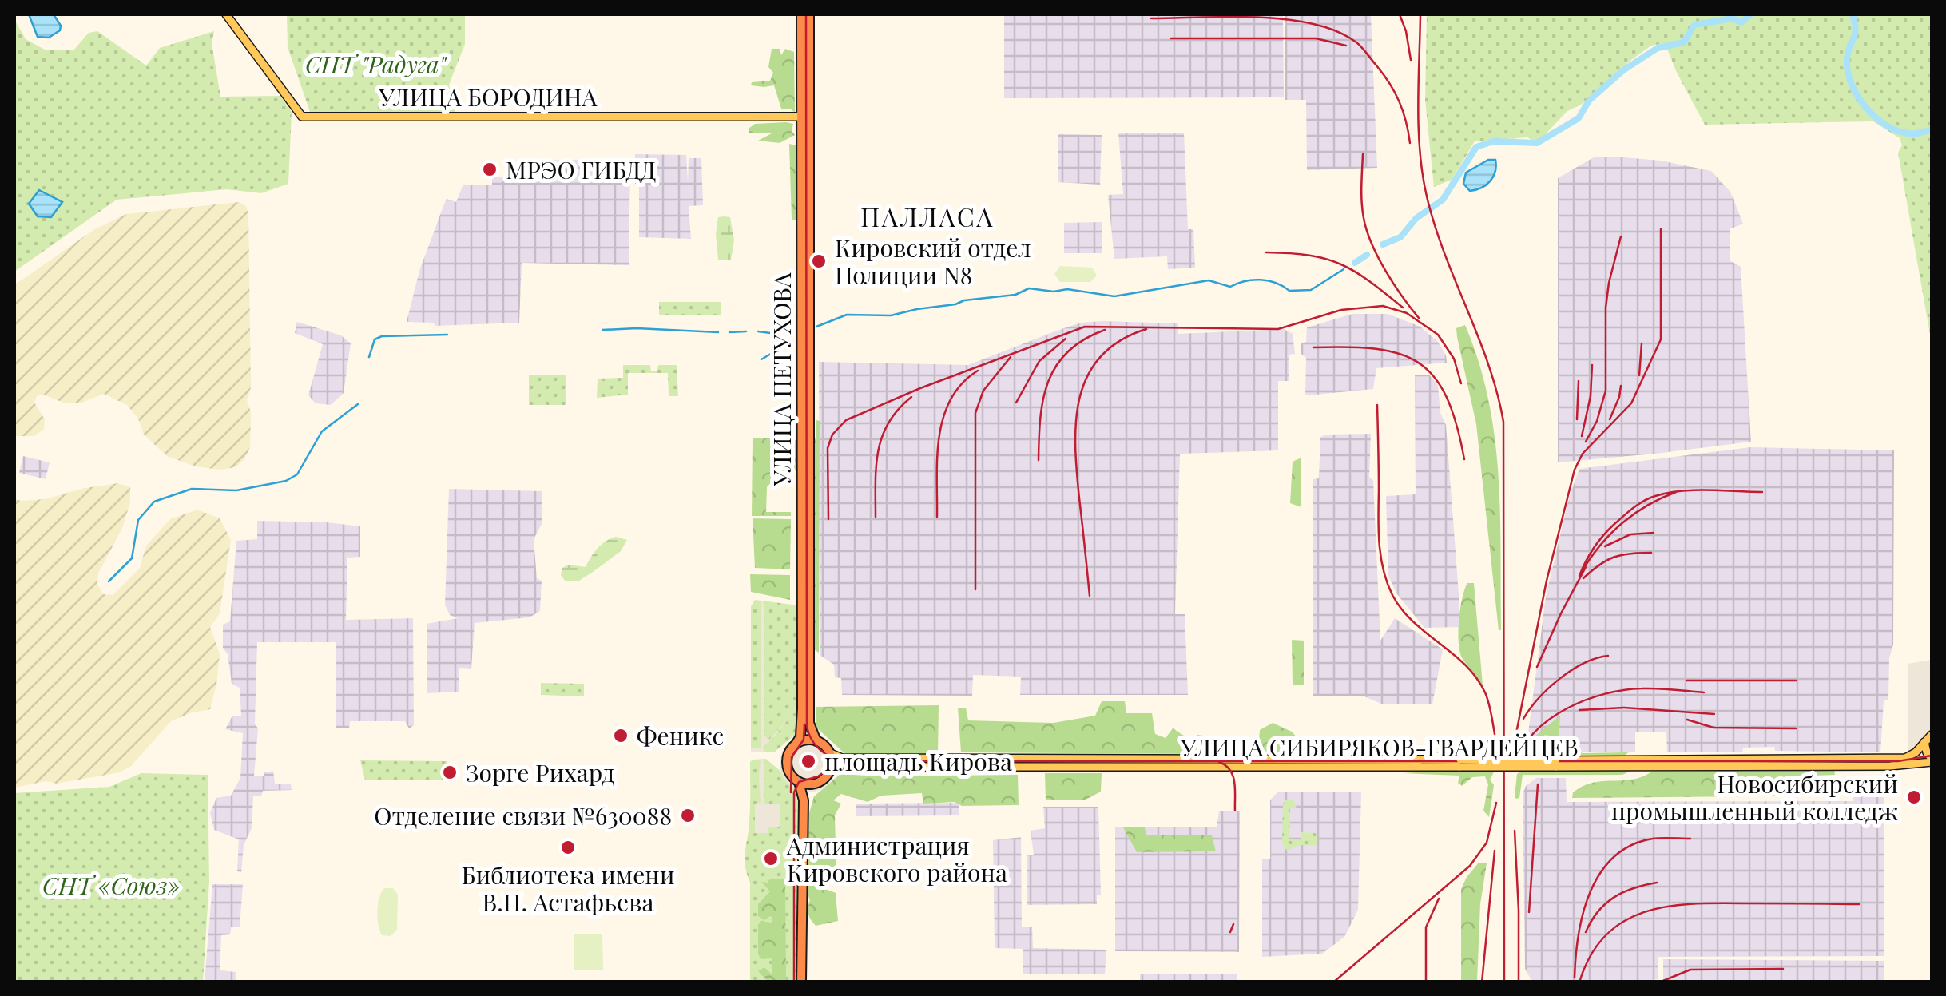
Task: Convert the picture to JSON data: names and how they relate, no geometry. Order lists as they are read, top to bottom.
{
  "streets": {
    "highway": ["УЛИЦА ПЕТУХОВА"],
    "main road": ["УЛИЦА БОРОДИНА", "УЛИЦА СИБИРЯКОВ-ГВАРДЕЙЦЕВ"]
  },
  "crossings": [
    ["УЛИЦА БОРОДИНА", "УЛИЦА ПЕТУХОВА"],
    ["УЛИЦА ПЕТУХОВА", "УЛИЦА СИБИРЯКОВ-ГВАРДЕЙЦЕВ"]
  ],
  "districts": ["ПАЛЛАСА"],
  "parks": ["СНТ \"Радуга\"", "СНТ «Союз»"],
  "places": [
    "МРЭО ГИБДД",
    "Кировский отдел Полиции N8",
    "Феникс",
    "площадь Кирова",
    "Зорге Рихард",
    "Новосибирский промышленный колледж",
    "Отделение связи №630088",
    "Библиотека имени В.П. Астафьева",
    "Администрация Кировского района"
  ]
}
